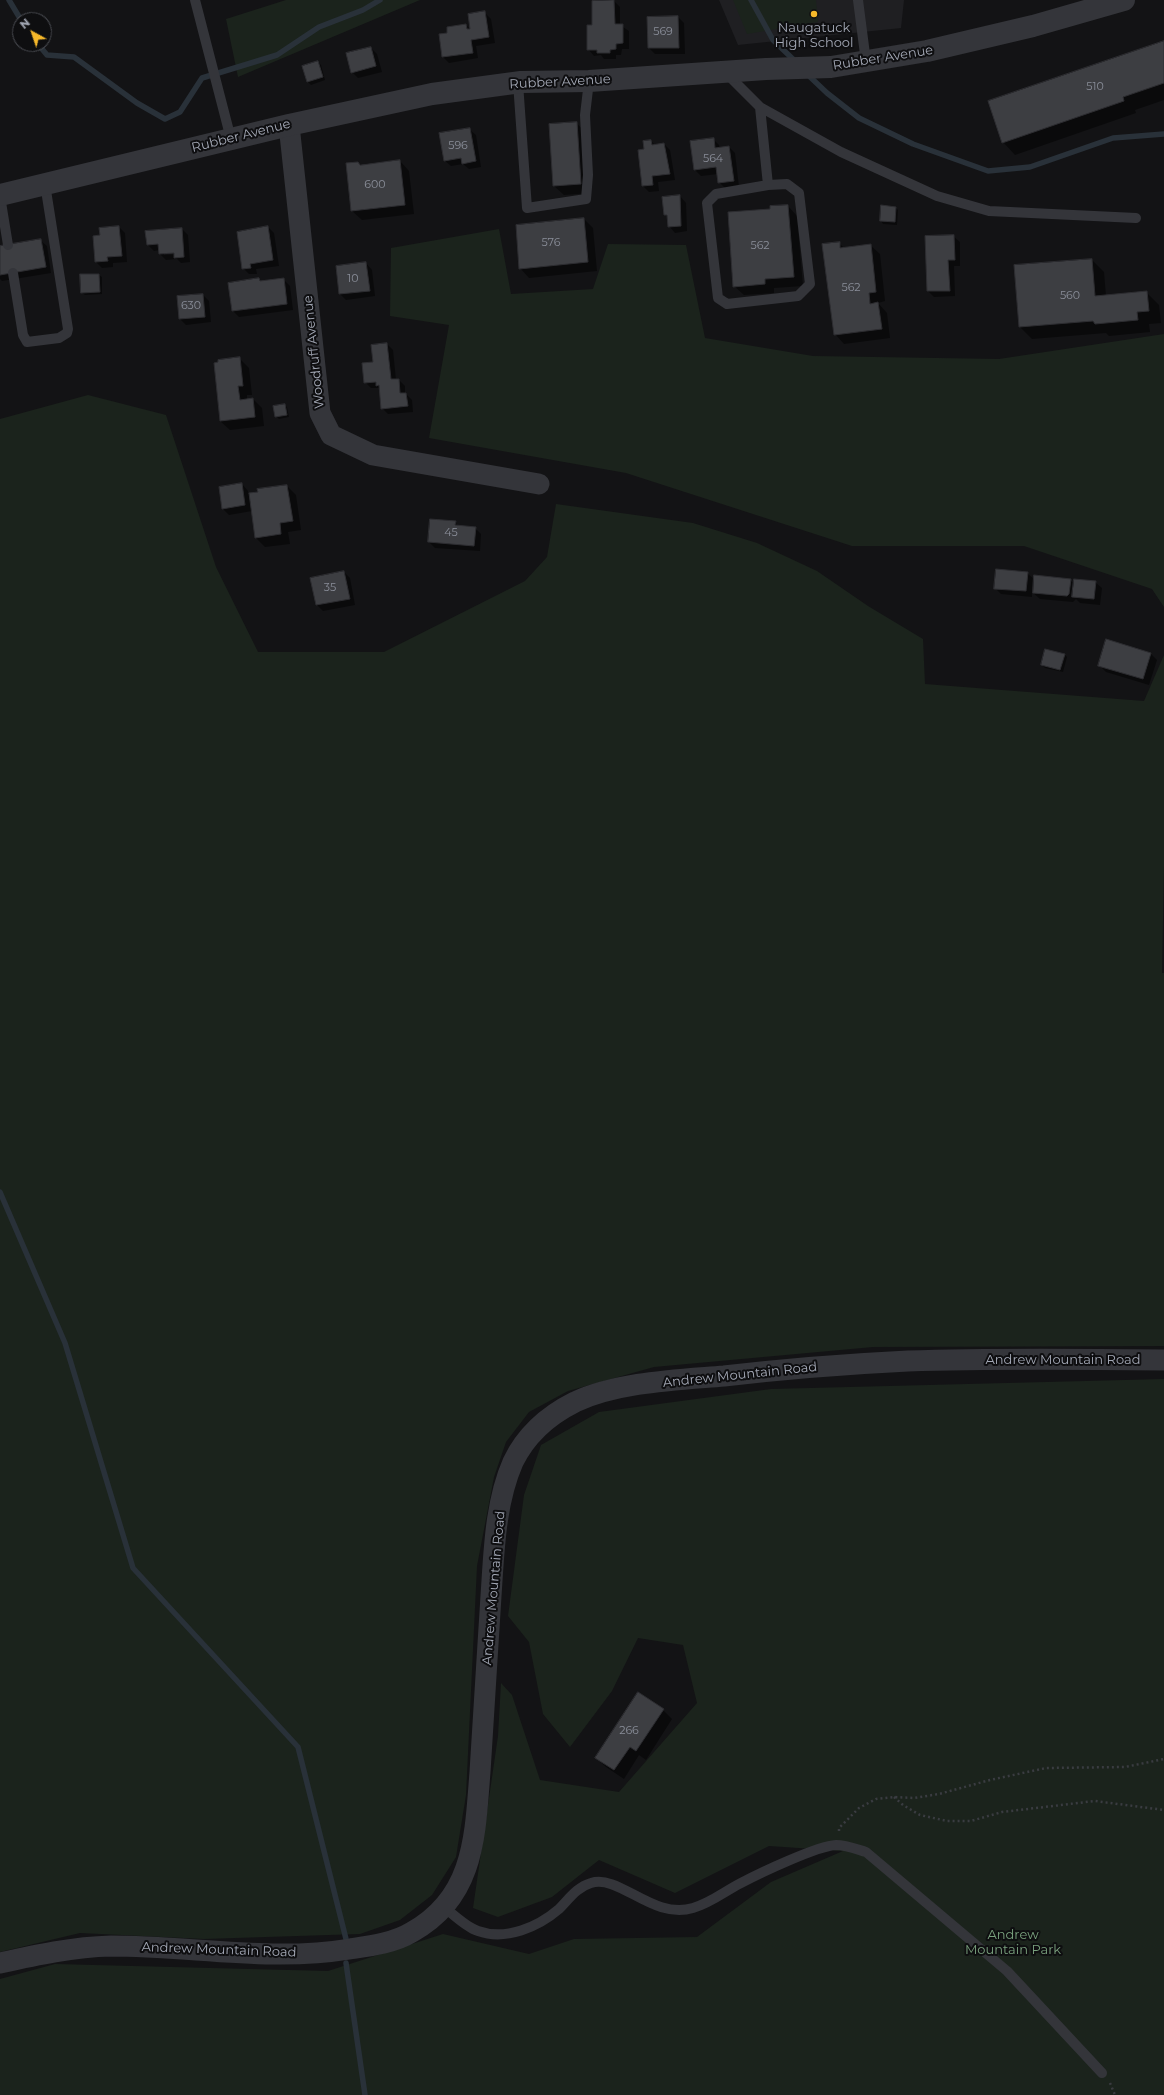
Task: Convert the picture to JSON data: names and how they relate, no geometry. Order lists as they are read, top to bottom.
{
  "streets": {
    "street": ["Rubber Avenue", "Woodruff Avenue", "Andrew Mountain Road"]
  },
  "crossings": [
    ["Rubber Avenue", "Woodruff Avenue"]
  ],
  "parks": ["Andrew Mountain Park"],
  "places": ["Naugatuck High School"],
  "house_numbers": [
    "569",
    "510",
    "596",
    "564",
    "600",
    "576",
    "562",
    "10",
    "562",
    "560",
    "630",
    "45",
    "35",
    "266"
  ],
  "north": "top left"
}
